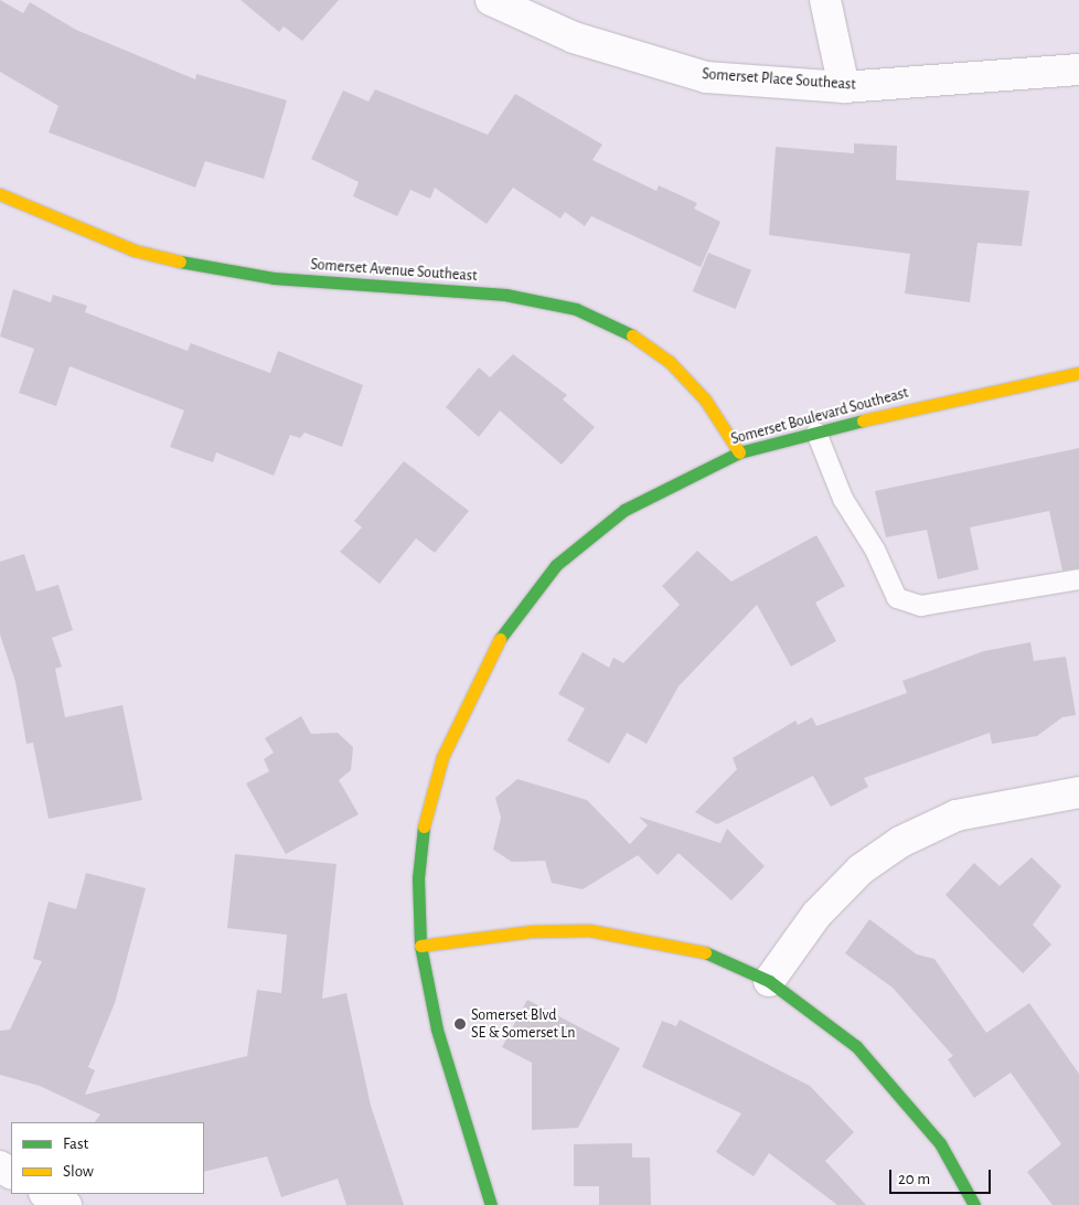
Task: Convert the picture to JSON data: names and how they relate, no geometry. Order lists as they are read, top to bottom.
{
  "streets": {
    "street": ["Somerset Place Southeast", "Somerset Avenue Southeast", "Somerset Boulevard Southeast"]
  },
  "crossings": [
    ["Somerset Avenue Southeast", "Somerset Boulevard Southeast"]
  ],
  "places": ["Somerset Blvd SE & Somerset Ln"],
  "legend": ["Fast", "Slow"],
  "scale_bar": "20 m"
}
